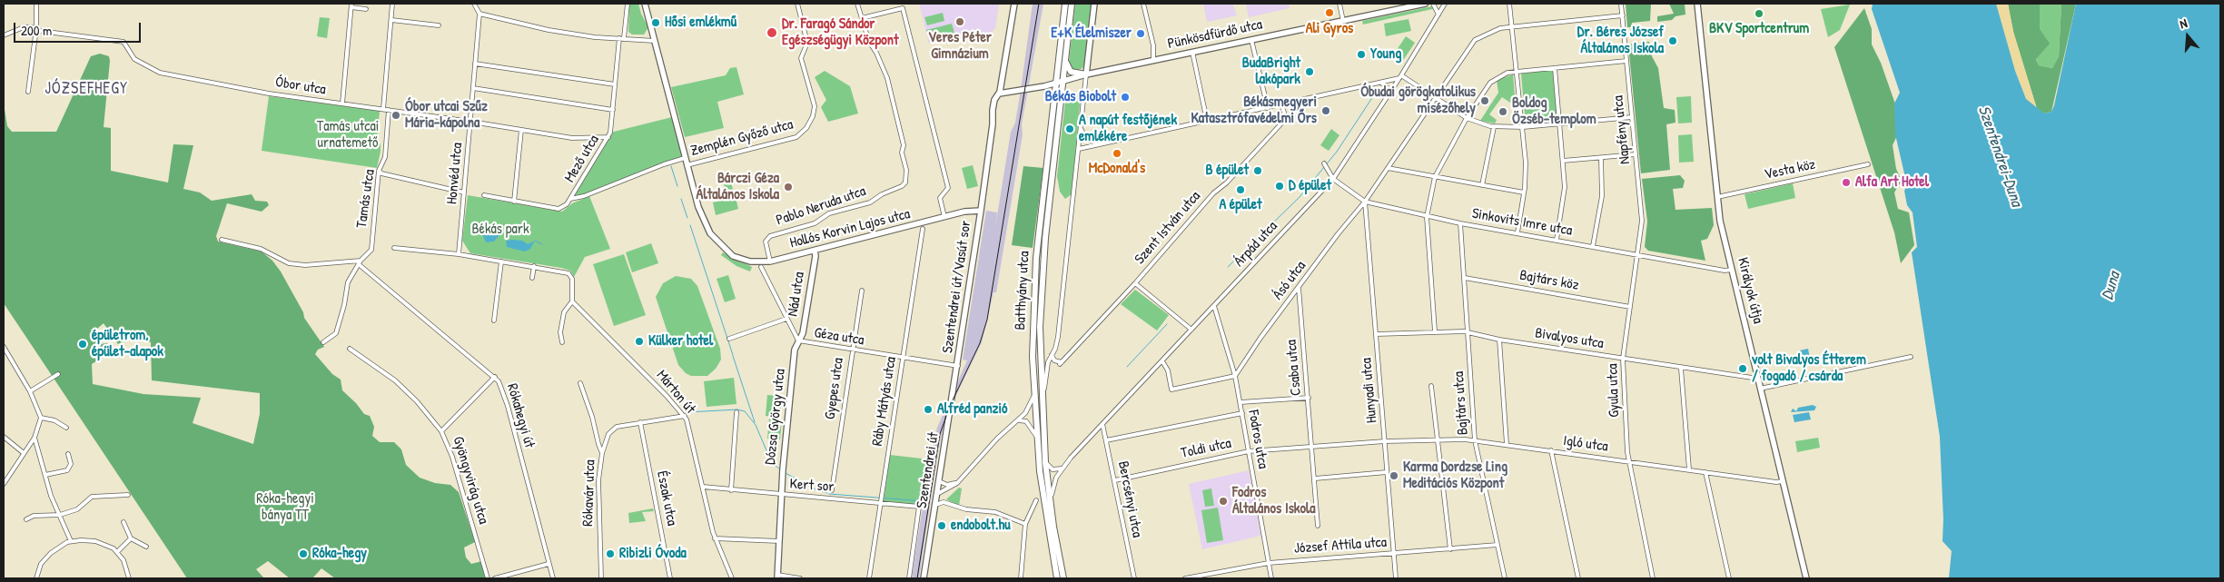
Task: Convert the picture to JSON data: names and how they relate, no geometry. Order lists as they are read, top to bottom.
{
  "streets": {
    "main road": ["Batthyány utca"],
    "street": [
      "Pünkösdfürdő utca",
      "Óbor utca",
      "Napfény utca",
      "Zemplén Győző utca",
      "Mező utca",
      "Vesta köz",
      "Honvéd utca",
      "Tamás utca",
      "Pablo Neruda utca",
      "Sinkovits Imre utca",
      "Szent István utca",
      "Hollós Korvin Lajos utca",
      "Árpád utca",
      "Ásó utca",
      "Bajtárs köz",
      "Szentendrei út/Vasút sor",
      "Királyok útja",
      "Nád utca",
      "Géza utca",
      "Bivalyos utca",
      "Csaba utca",
      "Gyepes utca",
      "Hunyadi utca",
      "Gyula utca",
      "Márton út",
      "Ráby Mátyás utca",
      "Bajtárs utca",
      "Rókahegyi út",
      "Dózsa György utca",
      "Fodros utca",
      "Igló utca",
      "Toldi utca",
      "Szentendrei út",
      "Gyöngyvirág utca",
      "Kert sor",
      "Rókavár utca",
      "Észak utca",
      "Bercsényi utca",
      "József Attila utca"
    ]
  },
  "crossings": [
    ["Pünkösdfürdő utca", "Batthyány utca"],
    ["Óbor utca", "Mező utca"],
    ["Óbor utca", "Honvéd utca"],
    ["Óbor utca", "Tamás utca"],
    ["Napfény utca", "Sinkovits Imre utca"],
    ["Napfény utca", "Ásó utca"],
    ["Napfény utca", "Gyula utca"],
    ["Zemplén Győző utca", "Mező utca"],
    ["Vesta köz", "Királyok útja"],
    ["Tamás utca", "Rókahegyi út"],
    ["Pablo Neruda utca", "Hollós Korvin Lajos utca"],
    ["Sinkovits Imre utca", "Árpád utca"],
    ["Sinkovits Imre utca", "Ásó utca"],
    ["Sinkovits Imre utca", "Királyok útja"],
    ["Sinkovits Imre utca", "Hunyadi utca"],
    ["Sinkovits Imre utca", "Gyula utca"],
    ["Sinkovits Imre utca", "Bajtárs utca"],
    ["Szent István utca", "Batthyány utca"],
    ["Hollós Korvin Lajos utca", "Szentendrei út/Vasút sor"],
    ["Hollós Korvin Lajos utca", "Nád utca"],
    ["Árpád utca", "Batthyány utca"],
    ["Árpád utca", "Fodros utca"],
    ["Árpád utca", "Bercsényi utca"],
    ["Ásó utca", "Csaba utca"],
    ["Ásó utca", "Hunyadi utca"],
    ["Ásó utca", "Fodros utca"],
    ["Bajtárs köz", "Gyula utca"],
    ["Bajtárs köz", "Bajtárs utca"],
    ["Szentendrei út/Vasút sor", "Géza utca"],
    ["Szentendrei út/Vasút sor", "Szentendrei út"],
    ["Királyok útja", "Bivalyos utca"],
    ["Királyok útja", "Igló utca"],
    ["Nád utca", "Géza utca"],
    ["Nád utca", "Dózsa György utca"],
    ["Géza utca", "Gyepes utca"],
    ["Géza utca", "Ráby Mátyás utca"],
    ["Géza utca", "Dózsa György utca"],
    ["Géza utca", "Szentendrei út"],
    ["Bivalyos utca", "Hunyadi utca"],
    ["Bivalyos utca", "Gyula utca"],
    ["Bivalyos utca", "Bajtárs utca"],
    ["Csaba utca", "Toldi utca"],
    ["Hunyadi utca", "Igló utca"],
    ["Hunyadi utca", "Toldi utca"],
    ["Hunyadi utca", "József Attila utca"],
    ["Gyula utca", "Igló utca"],
    ["Márton út", "Kert sor"],
    ["Márton út", "Rókavár utca"],
    ["Ráby Mátyás utca", "Kert sor"],
    ["Bajtárs utca", "Igló utca"],
    ["Bajtárs utca", "József Attila utca"],
    ["Dózsa György utca", "Kert sor"],
    ["Fodros utca", "Toldi utca"],
    ["Fodros utca", "József Attila utca"],
    ["Igló utca", "Toldi utca"],
    ["Toldi utca", "Bercsényi utca"],
    ["Rókavár utca", "Észak utca"]
  ],
  "districts": ["JÓZSEFHEGY"],
  "water": ["Szentendrei-Duna", "Duna"],
  "parks": ["Tamás utcai urnatemető", "Békás park", "Róka-hegyi bánya TT"],
  "places": [
    "Ali Gyros",
    "BKV Sportcentrum",
    "Veres Péter Gimnázium",
    "Hősi emlékmű",
    "Dr. Faragó Sándor Egészségügyi Központ",
    "E+K Élelmiszer",
    "Dr. Béres József Általános Iskola",
    "Young",
    "BudaBright lakópark",
    "Békás Biobolt",
    "Óbudai görögkatolikus misézőhely",
    "Békásmegyeri Katasztrófavédelmi Őrs",
    "Boldog Özséb-templom",
    "Óbor utcai Szűz Mária-kápolna",
    "A napút festőjének emlékére",
    "McDonald's",
    "B épület",
    "Alfa Art Hotel",
    "D épület",
    "Bárczi Géza Általános Iskola",
    "A épület",
    "Külker hotel",
    "épületrom, épület-alapok",
    "volt Bivalyos Étterem / fogadó / csárda",
    "Alfréd panzió",
    "Karma Dordzse Ling Meditációs Központ",
    "Fodros Általános Iskola",
    "endobolt.hu",
    "Róka-hegy",
    "Ribizli Óvoda"
  ],
  "scale_bar": "200 m",
  "north": "top"
}
